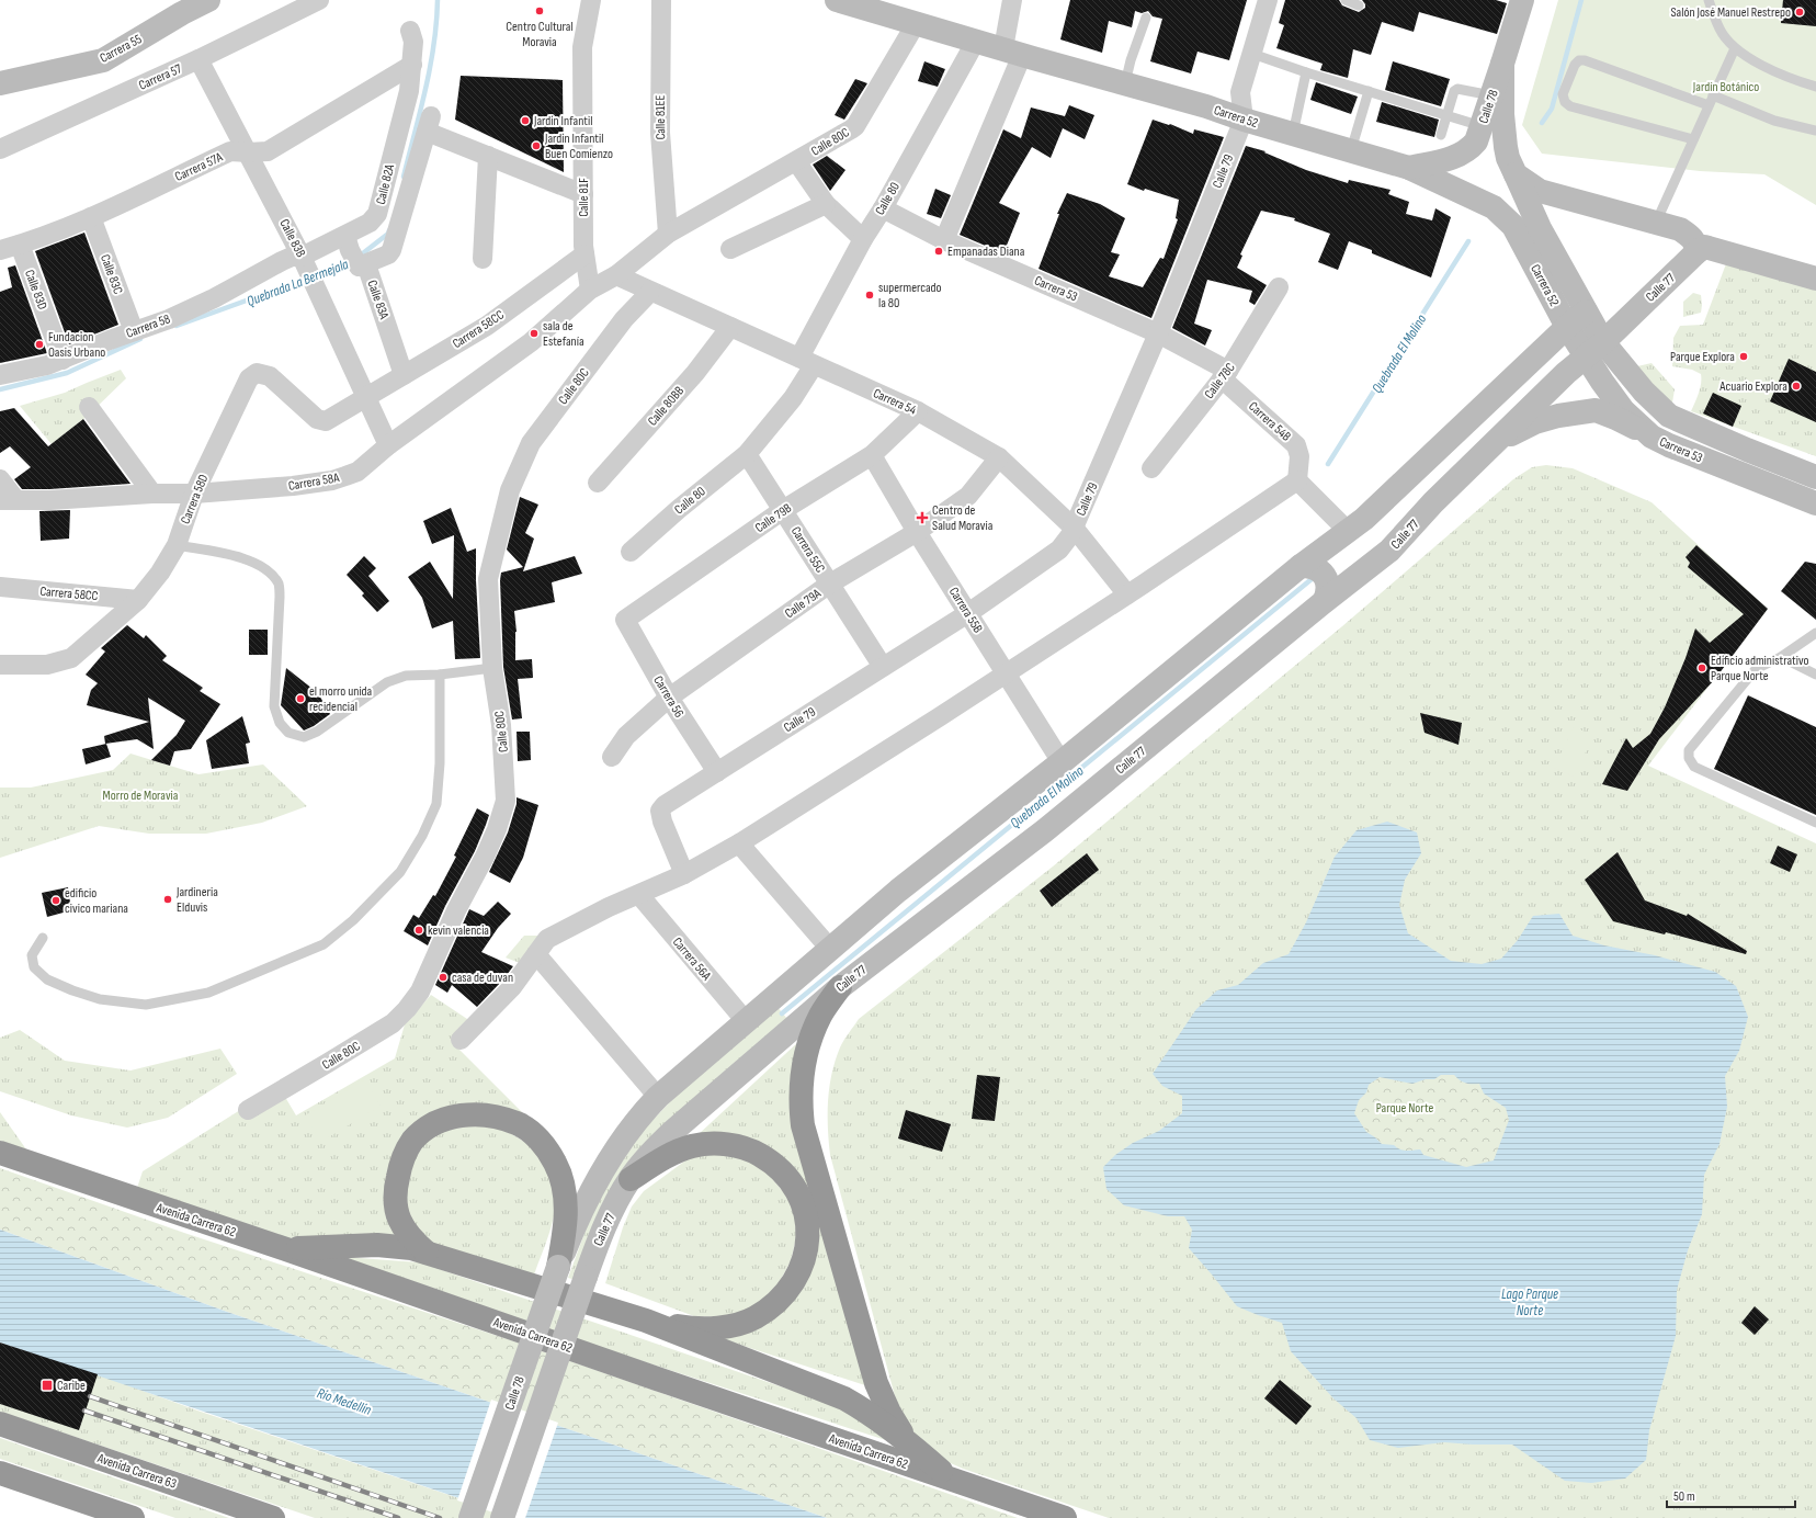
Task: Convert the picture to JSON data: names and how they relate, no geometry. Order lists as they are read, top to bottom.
{
  "streets": {
    "highway": ["Avenida Carrera 62", "Avenida Carrera 63"],
    "main road": [
      "Carrera 55",
      "Calle 78",
      "Carrera 52",
      "Calle 77",
      "Carrera 53"
    ],
    "street": [
      "Carrera 57",
      "Calle 81EE",
      "Calle 80C",
      "Carrera 57A",
      "Calle 79",
      "Calle 82A",
      "Calle 81F",
      "Calle 80",
      "Calle 83B",
      "Calle 83C",
      "Calle 83D",
      "Calle 83A",
      "Carrera 58",
      "Carrera 58CC",
      "Calle 78C",
      "Carrera 54",
      "Calle 80BB",
      "Carrera 54B",
      "Carrera 58A",
      "Carrera 58D",
      "Calle 79B",
      "Carrera 55C",
      "Calle 79A",
      "Carrera 55B",
      "Carrera 56",
      "Carrera 56A"
    ]
  },
  "crossings": [
    ["Carrera 57", "Calle 83B"],
    ["Calle 78", "Carrera 52"],
    ["Calle 78", "Calle 77"],
    ["Carrera 52", "Calle 80C"],
    ["Carrera 52", "Calle 79"],
    ["Carrera 52", "Calle 80"],
    ["Carrera 52", "Calle 77"],
    ["Carrera 52", "Carrera 53"],
    ["Calle 81EE", "Calle 80C"],
    ["Calle 80C", "Calle 81F"],
    ["Calle 80C", "Carrera 54"],
    ["Calle 80C", "Carrera 58A"],
    ["Carrera 57A", "Calle 82A"],
    ["Carrera 57A", "Calle 83B"],
    ["Carrera 57A", "Calle 83C"],
    ["Carrera 57A", "Calle 83D"],
    ["Calle 79", "Carrera 53"],
    ["Calle 79", "Carrera 54"],
    ["Calle 79", "Carrera 55C"],
    ["Calle 79", "Carrera 55B"],
    ["Calle 79", "Carrera 56"],
    ["Calle 82A", "Calle 83B"],
    ["Calle 82A", "Calle 83A"],
    ["Calle 82A", "Carrera 58"],
    ["Calle 81F", "Carrera 58CC"],
    ["Calle 81F", "Carrera 58A"],
    ["Calle 80", "Carrera 53"],
    ["Calle 80", "Carrera 54"],
    ["Calle 80", "Carrera 55C"],
    ["Calle 83B", "Carrera 58CC"],
    ["Calle 83B", "Carrera 58A"],
    ["Calle 83B", "Carrera 58D"],
    ["Calle 83C", "Carrera 58"],
    ["Calle 77", "Carrera 53"],
    ["Calle 77", "Carrera 55B"],
    ["Calle 77", "Carrera 56A"],
    ["Carrera 53", "Calle 78C"],
    ["Carrera 53", "Carrera 54B"],
    ["Calle 83D", "Carrera 58"],
    ["Calle 83A", "Carrera 58CC"],
    ["Carrera 58CC", "Carrera 58D"],
    ["Calle 78C", "Carrera 54B"],
    ["Carrera 54", "Calle 80BB"],
    ["Carrera 54", "Calle 79B"],
    ["Carrera 54", "Calle 79A"],
    ["Carrera 58A", "Carrera 58D"],
    ["Calle 79B", "Carrera 55C"],
    ["Calle 79B", "Carrera 55B"],
    ["Calle 79B", "Carrera 56"],
    ["Carrera 55C", "Calle 79A"],
    ["Calle 79A", "Carrera 55B"],
    ["Calle 79A", "Carrera 56"]
  ],
  "water": [
    "Quebrada La Bermejala",
    "Quebrada El Molino",
    "Lago Parque Norte",
    "Río Medellín"
  ],
  "parks": ["Jardín Botánico", "Morro de Moravia", "Parque Norte"],
  "places": {
    "other": [
      "Centro Cultural Moravia",
      "Salón José Manuel Restrepo",
      "Jardin Infantil",
      "Jardin Infantil Buen Comienzo",
      "Empanadas Diana",
      "supermercado la 80",
      "sala de Estefanía",
      "Fundacion Oasis Urbano",
      "Parque Explora",
      "Acuario Explora",
      "Edificio administrativo Parque Norte",
      "el morro unida recidencial",
      "Jardineria Elduvis",
      "edificio civico mariana",
      "kevin valencia",
      "casa de duvan"
    ],
    "health": ["Centro de Salud Moravia"],
    "transit": ["Caribe"]
  },
  "scale_bar": "50 m"
}
